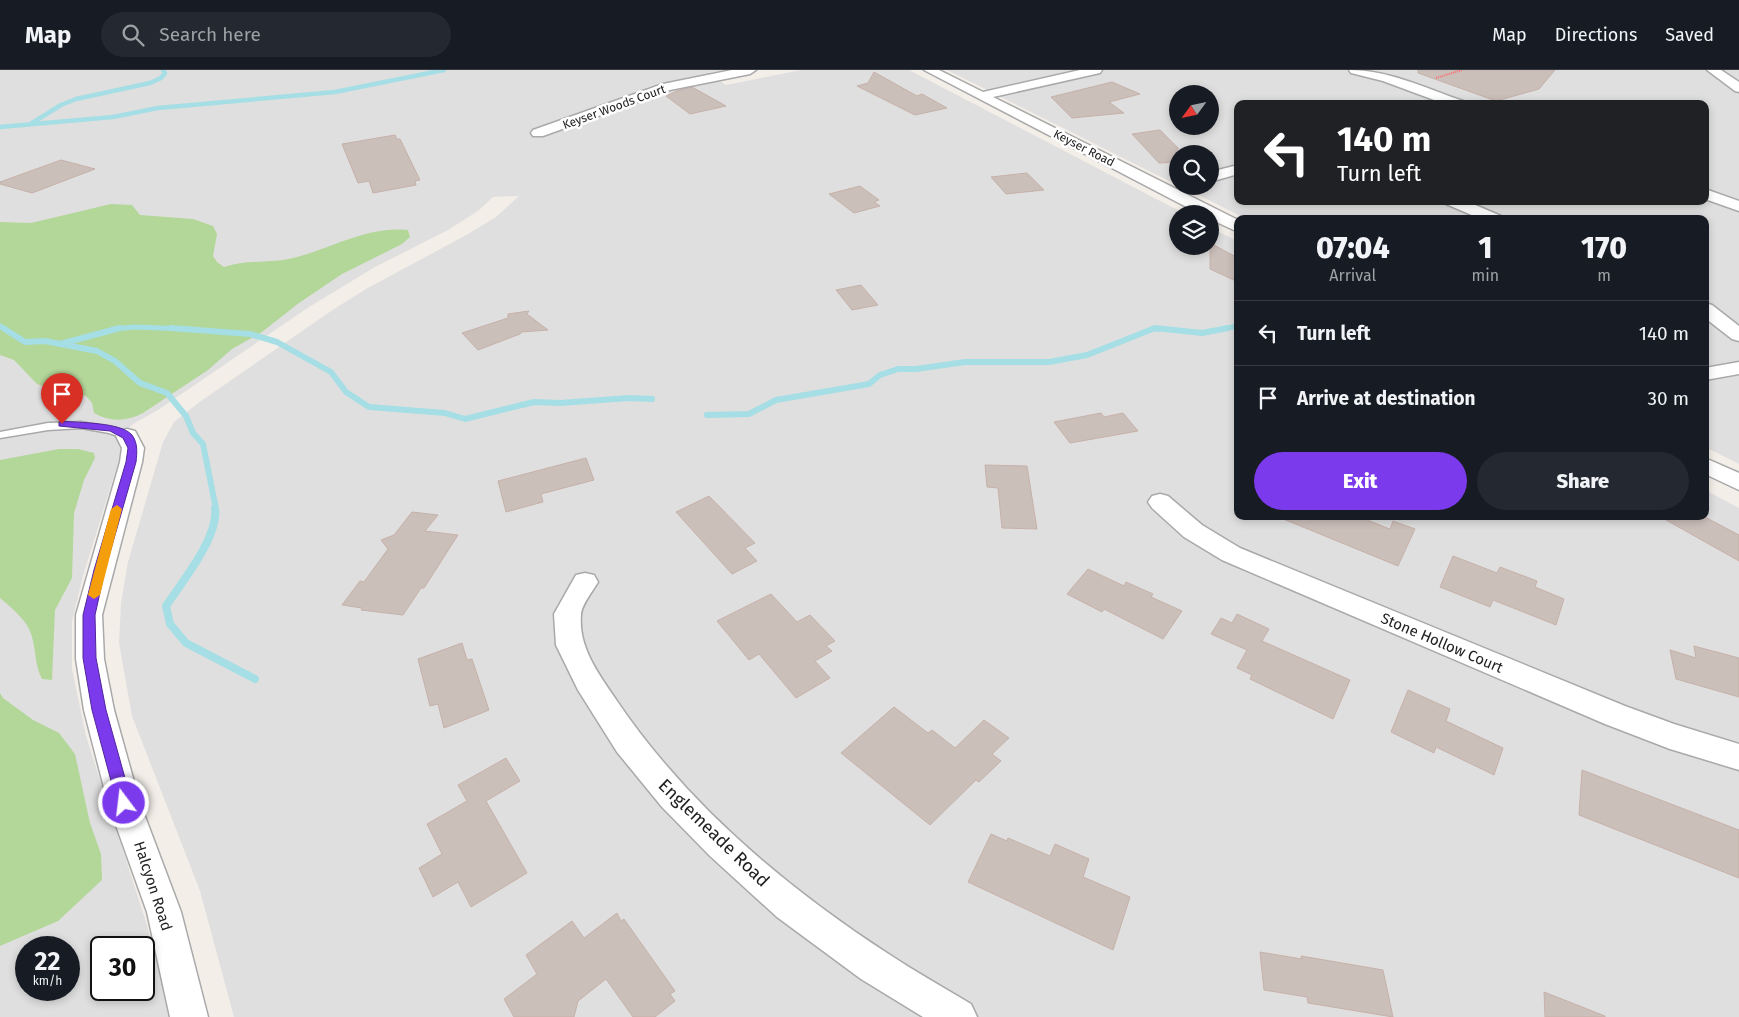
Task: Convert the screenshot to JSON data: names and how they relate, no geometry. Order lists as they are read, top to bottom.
{
  "streets": {
    "street": [
      "Keyser Woods Court",
      "Keyser Road",
      "Stone Hollow Court",
      "Englemeade Road",
      "Halcyon Road"
    ]
  },
  "north": "bottom left",
  "page": {
    "header": "Map",
    "search": "Search here",
    "nav": ["Map", "Directions", "Saved"],
    "turn": ["140 m", "Turn left"],
    "eta": [
      "07:04",
      "Arrival",
      "1",
      "min",
      "170",
      "m"
    ],
    "list": [
      {
        "name": "Turn left",
        "value": "140 m"
      },
      {
        "name": "Arrive at destination",
        "value": "30 m"
      }
    ],
    "buttons": ["Exit", "Share"],
    "speed": "22 km/h",
    "limit": "30"
  }
}
